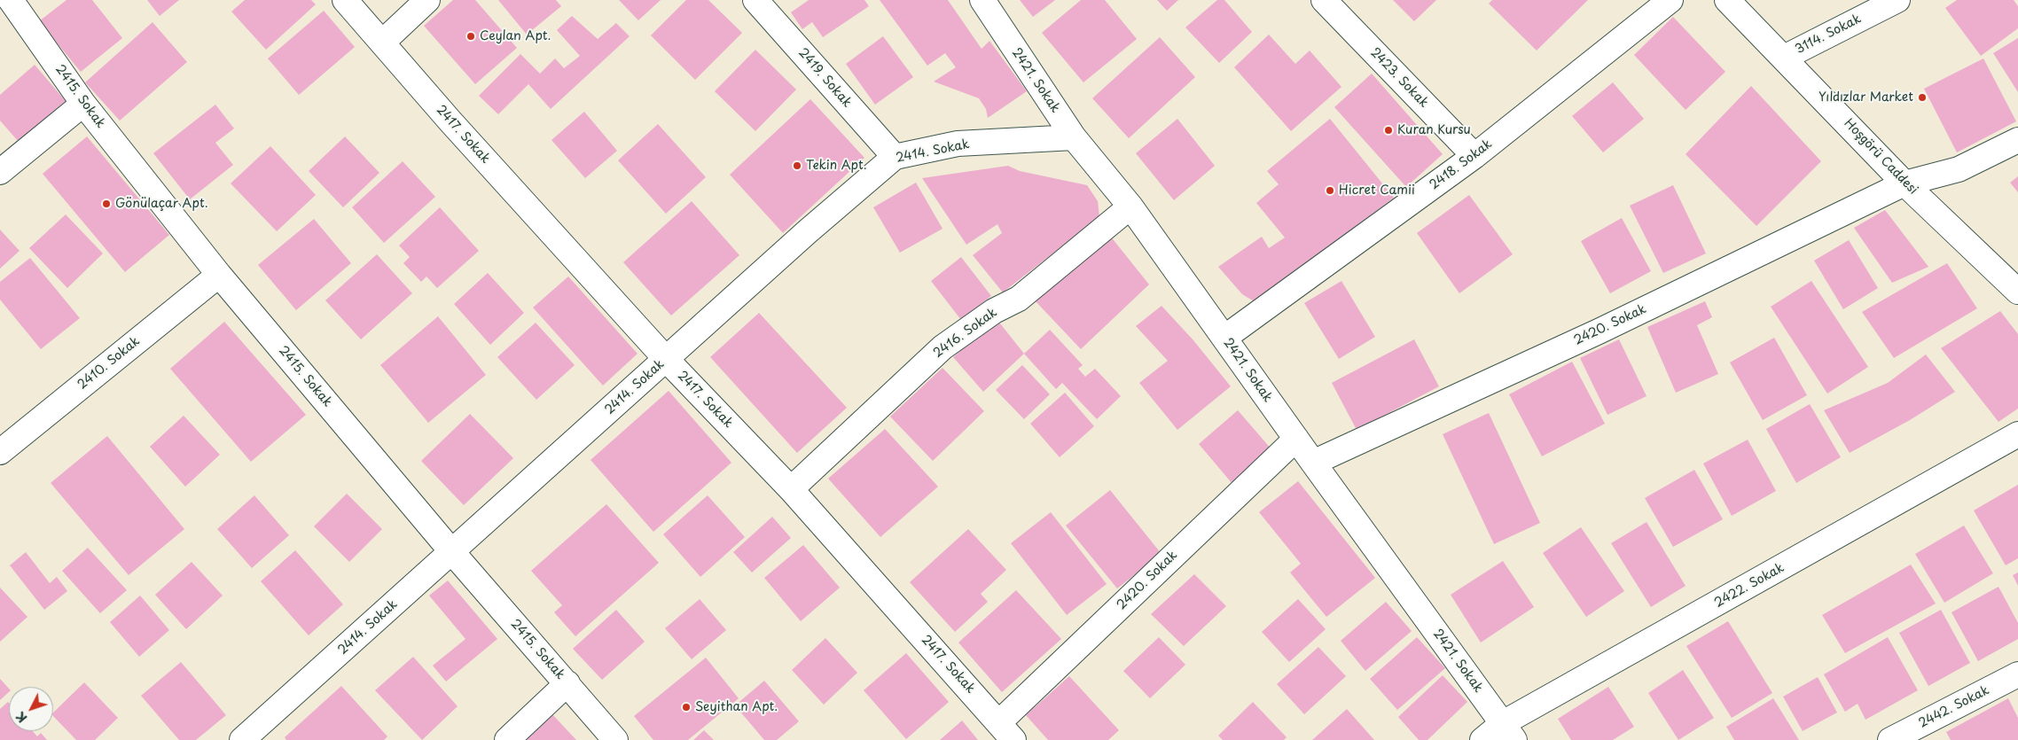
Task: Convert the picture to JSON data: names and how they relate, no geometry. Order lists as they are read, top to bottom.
{
  "streets": {
    "street": [
      "3114. Sokak",
      "2419. Sokak",
      "2423. Sokak",
      "2421. Sokak",
      "2415. Sokak",
      "2417. Sokak",
      "2414. Sokak",
      "Hoşgörü Caddesi",
      "2418. Sokak",
      "2420. Sokak",
      "2416. Sokak",
      "2410. Sokak",
      "2422. Sokak",
      "2442. Sokak"
    ]
  },
  "crossings": [
    ["3114. Sokak", "Hoşgörü Caddesi"],
    ["2419. Sokak", "2414. Sokak"],
    ["2423. Sokak", "2418. Sokak"],
    ["2421. Sokak", "2414. Sokak"],
    ["2421. Sokak", "2418. Sokak"],
    ["2421. Sokak", "2420. Sokak"],
    ["2421. Sokak", "2416. Sokak"],
    ["2421. Sokak", "2422. Sokak"],
    ["2415. Sokak", "2414. Sokak"],
    ["2415. Sokak", "2410. Sokak"],
    ["2417. Sokak", "2414. Sokak"],
    ["2417. Sokak", "2420. Sokak"],
    ["2417. Sokak", "2416. Sokak"],
    ["Hoşgörü Caddesi", "2420. Sokak"]
  ],
  "places": [
    "Ceylan Apt.",
    "Yıldızlar Market",
    "Kuran Kursu",
    "Tekin Apt.",
    "Hicret Camii",
    "Gönülaçar Apt.",
    "Seyithan Apt."
  ],
  "north": "bottom left"
}
